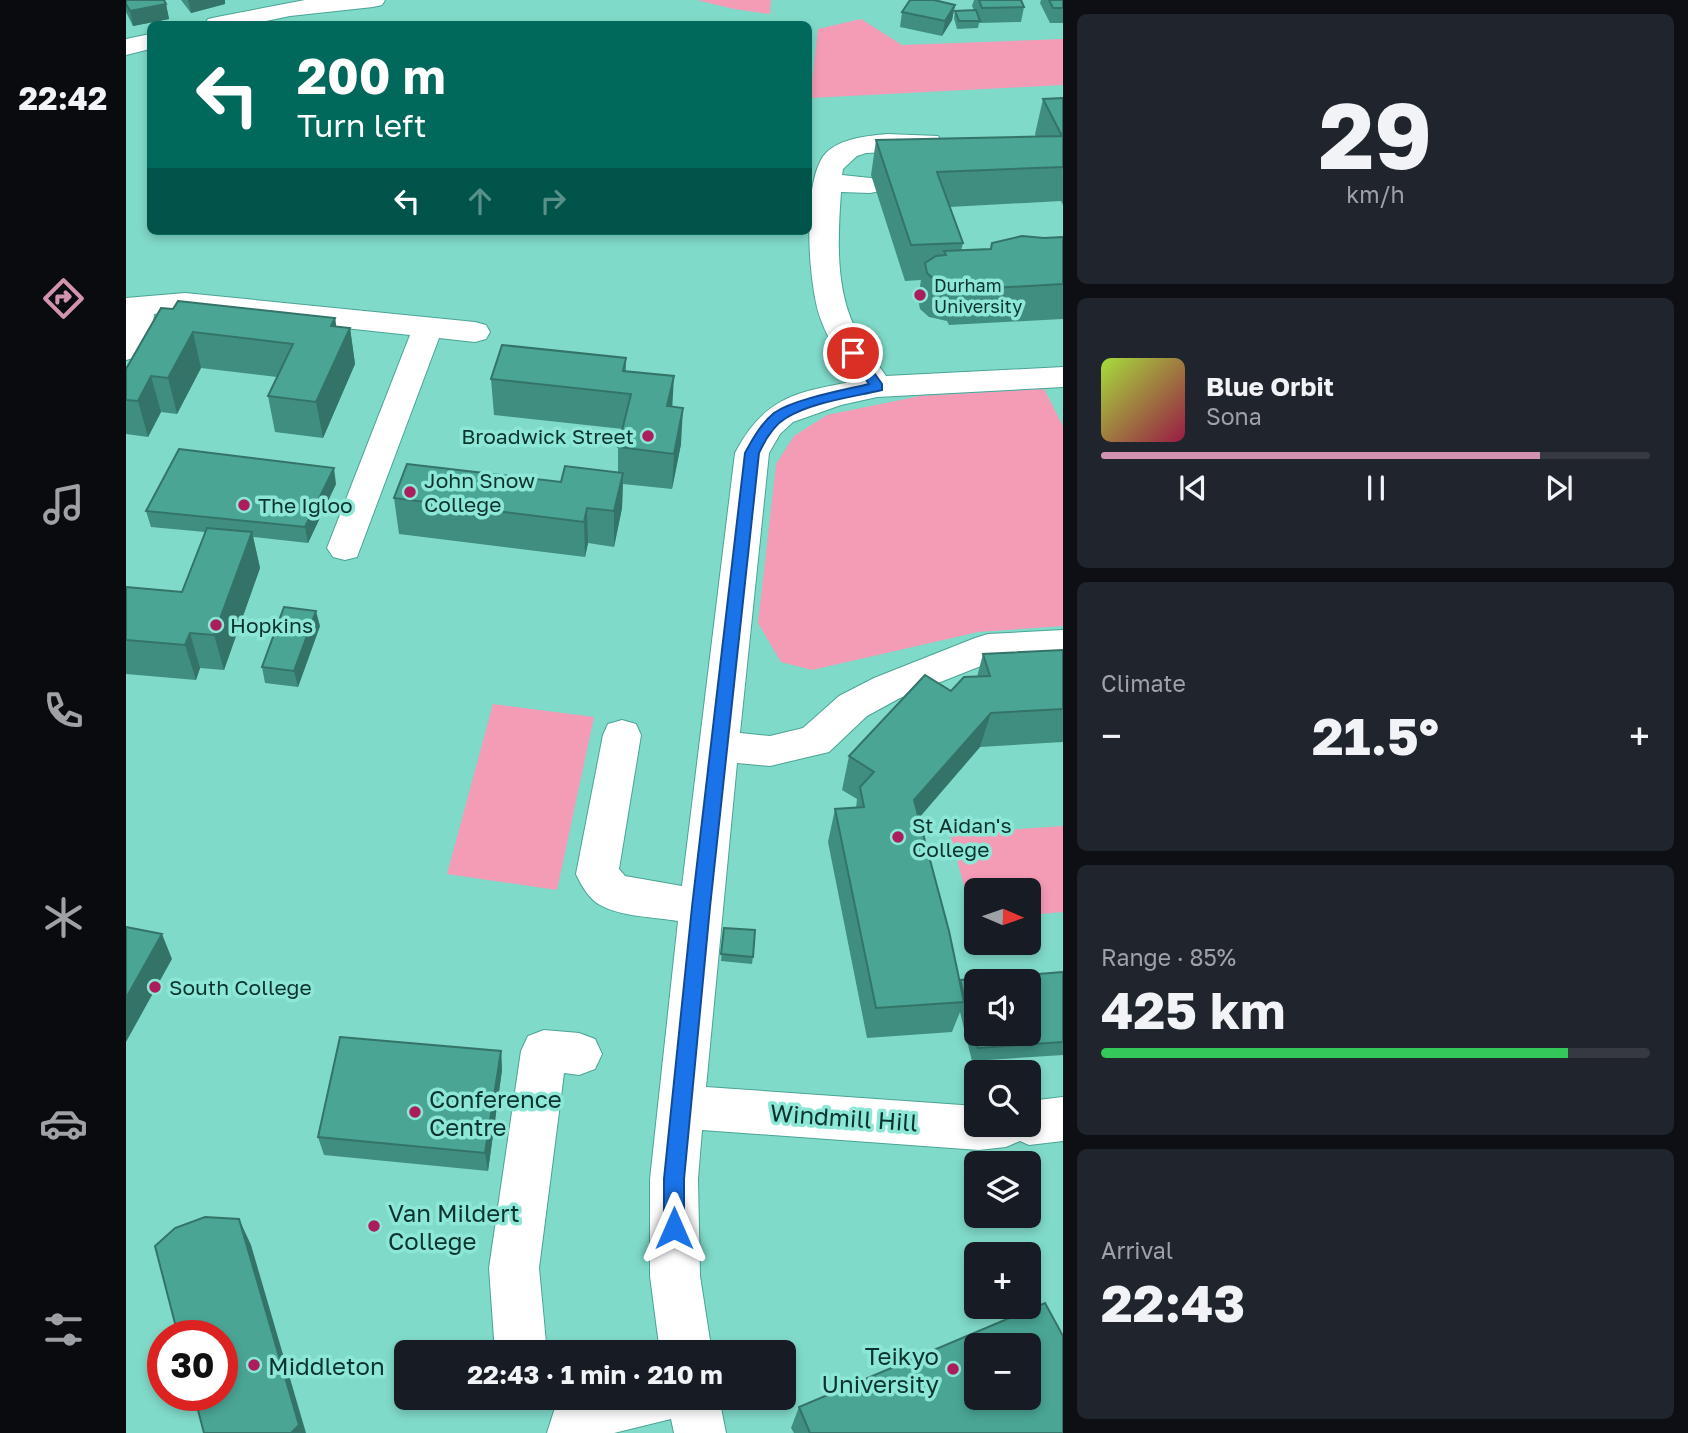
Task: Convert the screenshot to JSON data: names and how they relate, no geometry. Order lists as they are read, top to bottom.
{
  "streets": {
    "street": ["Windmill Hill"]
  },
  "places": [
    "Durham University",
    "Broadwick Street",
    "John Snow College",
    "The Igloo",
    "Hopkins",
    "St Aidan's College",
    "South College",
    "Conference Centre",
    "Van Mildert College",
    "Middleton",
    "Teikyo University"
  ],
  "north": "right",
  "page": {
    "tabs": "22:42",
    "tile": [
      ["29", "km/h"],
      "Climate",
      ["Range · 85%", "425 km"],
      ["Arrival", "22:43"]
    ],
    "turn": ["200 m", "Turn left"],
    "song": ["Blue Orbit", "Sona"],
    "heat": ["−", "21.5°", "+"],
    "map_buttons": ["+", "−"],
    "limit": "30",
    "trip": "22:43 · 1 min · 210 m"
  }
}
